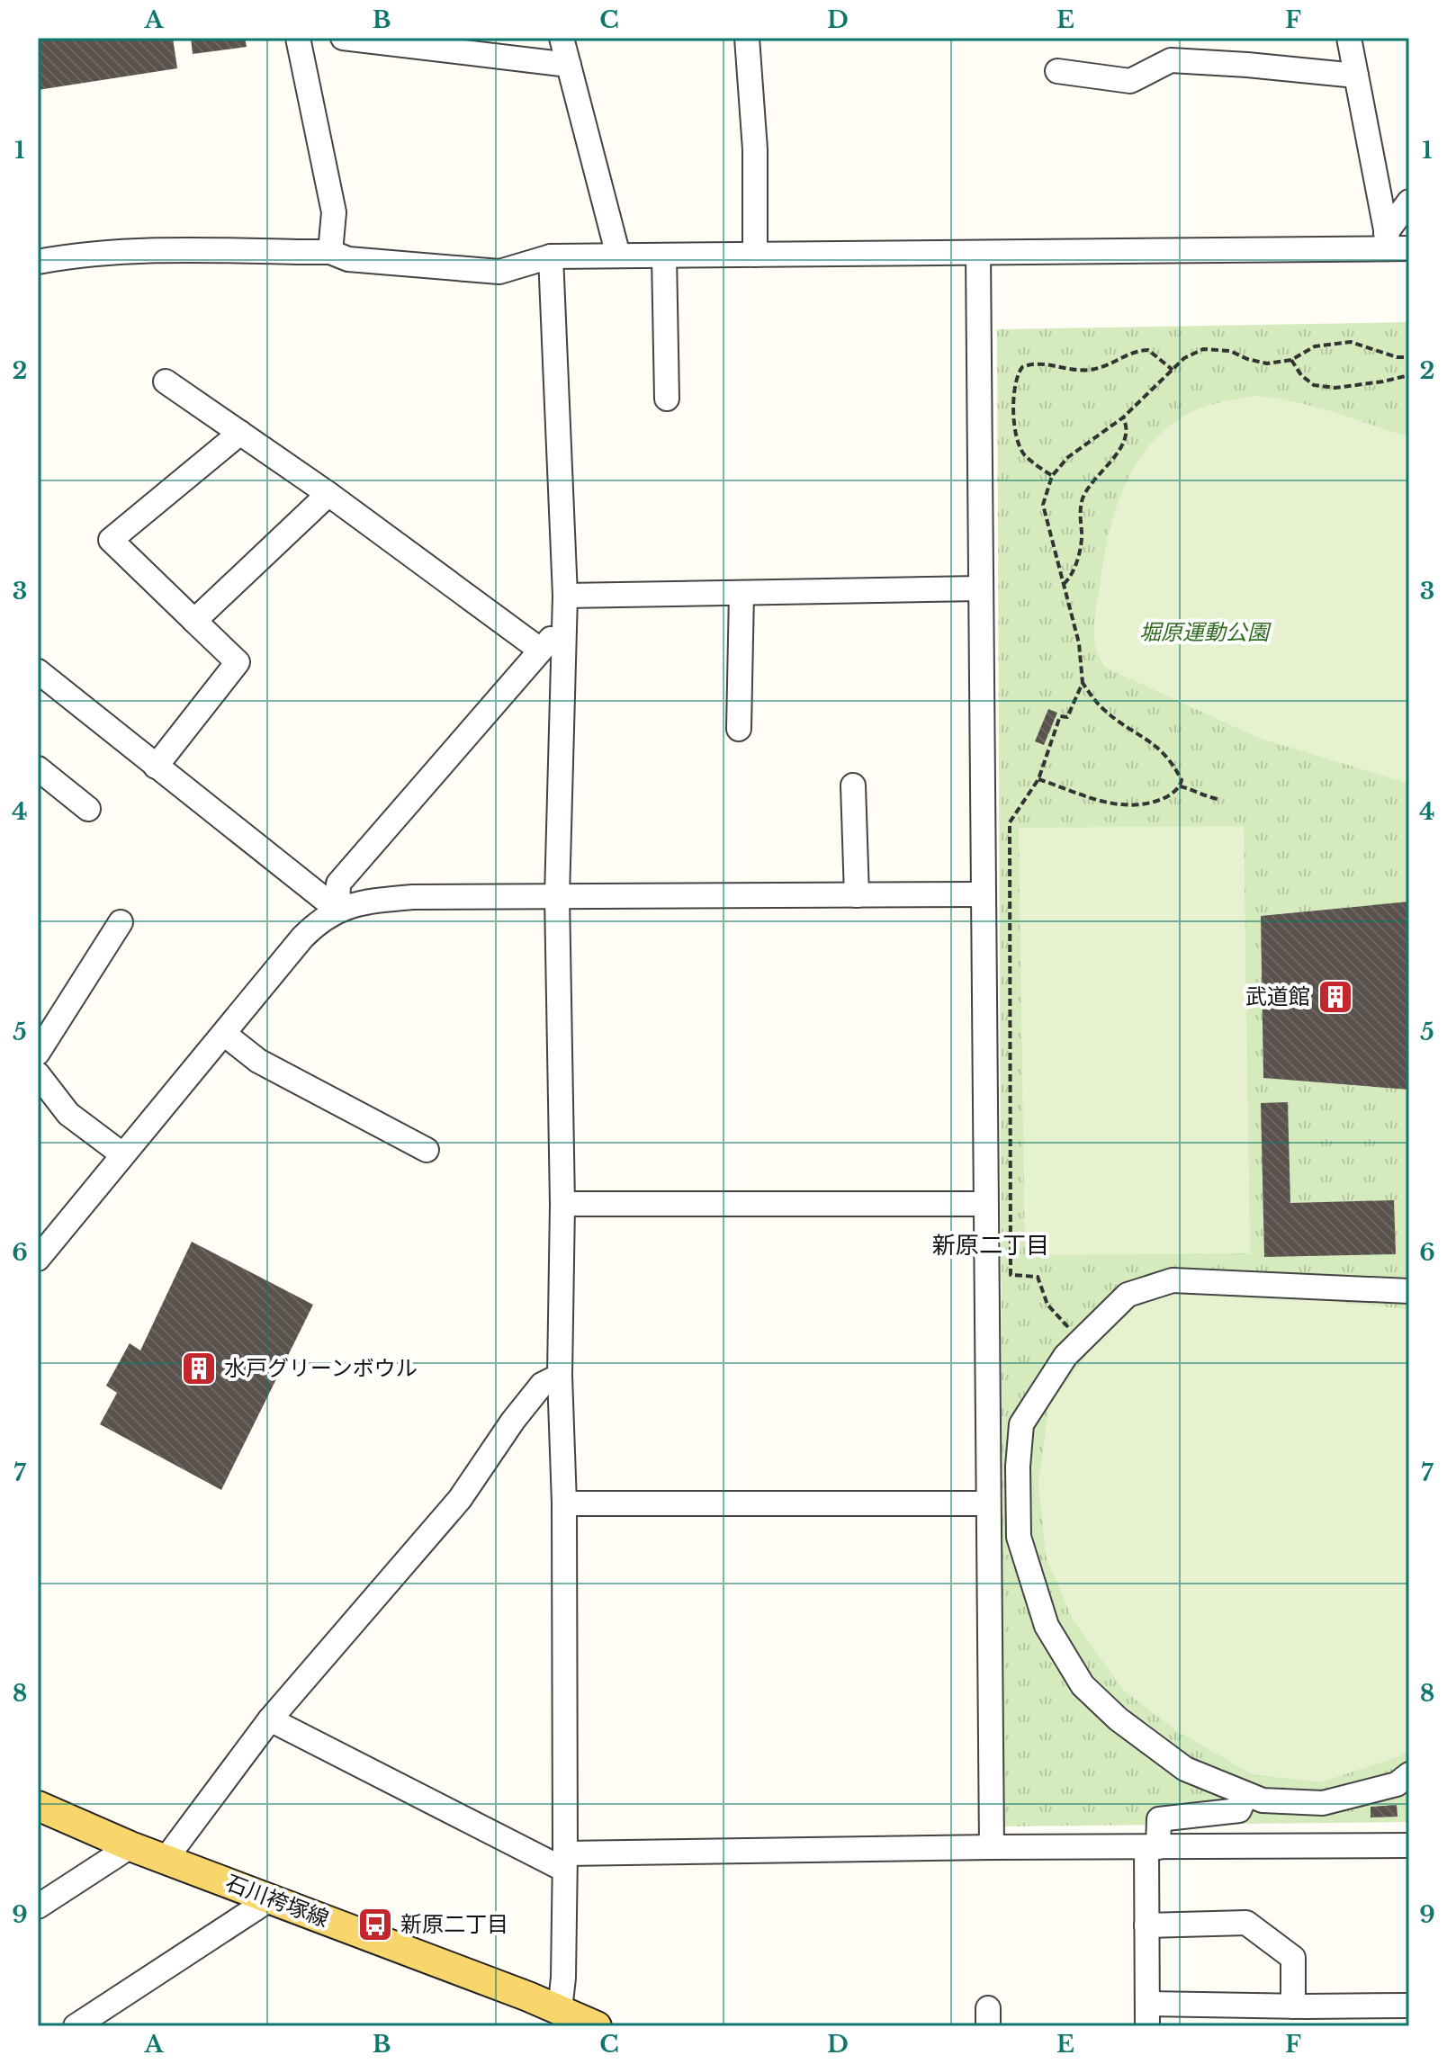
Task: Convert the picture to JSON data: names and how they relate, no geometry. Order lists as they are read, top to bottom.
{
  "streets": {
    "main road": ["石川袴塚線"]
  },
  "districts": ["新原二丁目"],
  "parks": ["堀原運動公園"],
  "places": {
    "building": ["武道館", "水戸グリーンボウル"],
    "bus stop": ["新原二丁目"]
  },
  "grid": {
    "columns": [
      "A",
      "B",
      "C",
      "D",
      "E",
      "F"
    ],
    "rows": [
      "1",
      "2",
      "3",
      "4",
      "5",
      "6",
      "7",
      "8",
      "9"
    ]
  }
}
